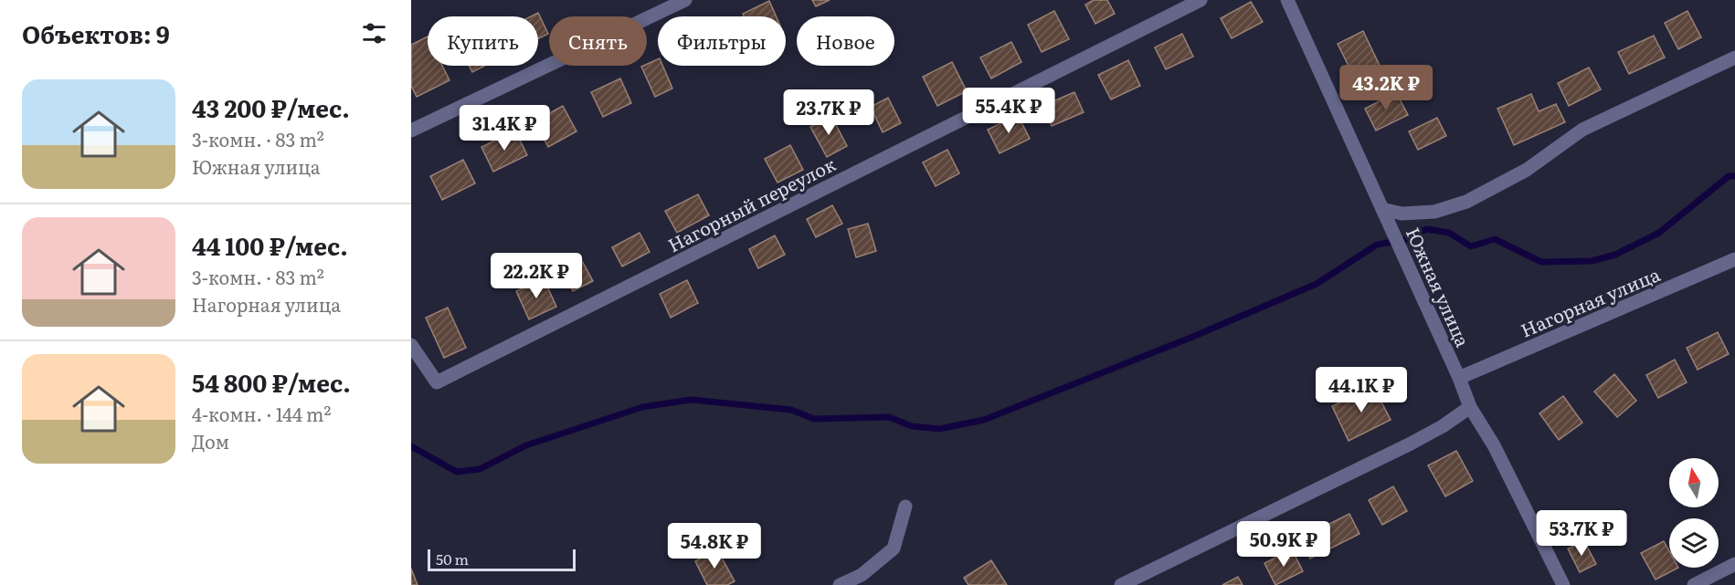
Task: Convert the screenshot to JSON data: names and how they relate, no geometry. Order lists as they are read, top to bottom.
{
  "streets": {
    "street": ["Нагорный переулок", "Южная улица", "Нагорная улица"]
  },
  "crossings": [
    ["Южная улица", "Нагорная улица"]
  ],
  "scale_bar": "50 m",
  "north": "top",
  "page": {
    "heading": "Объектов: 9",
    "chip": [
      "Купить",
      "Снять",
      "Фильтры",
      "Новое"
    ],
    "price": [
      "43.2K ₽",
      "55.4K ₽",
      "23.7K ₽",
      "31.4K ₽",
      "22.2K ₽",
      "44.1K ₽",
      "53.7K ₽",
      "50.9K ₽",
      "54.8K ₽"
    ],
    "list": [
      {
        "name": "43 200 ₽/мес.",
        "note": "3-комн. · 83 m² · Южная улица"
      },
      {
        "name": "44 100 ₽/мес.",
        "note": "3-комн. · 83 m² · Нагорная улица"
      },
      {
        "name": "54 800 ₽/мес.",
        "note": "4-комн. · 144 m² · Дом"
      }
    ],
    "scale": "50 m"
  }
}
